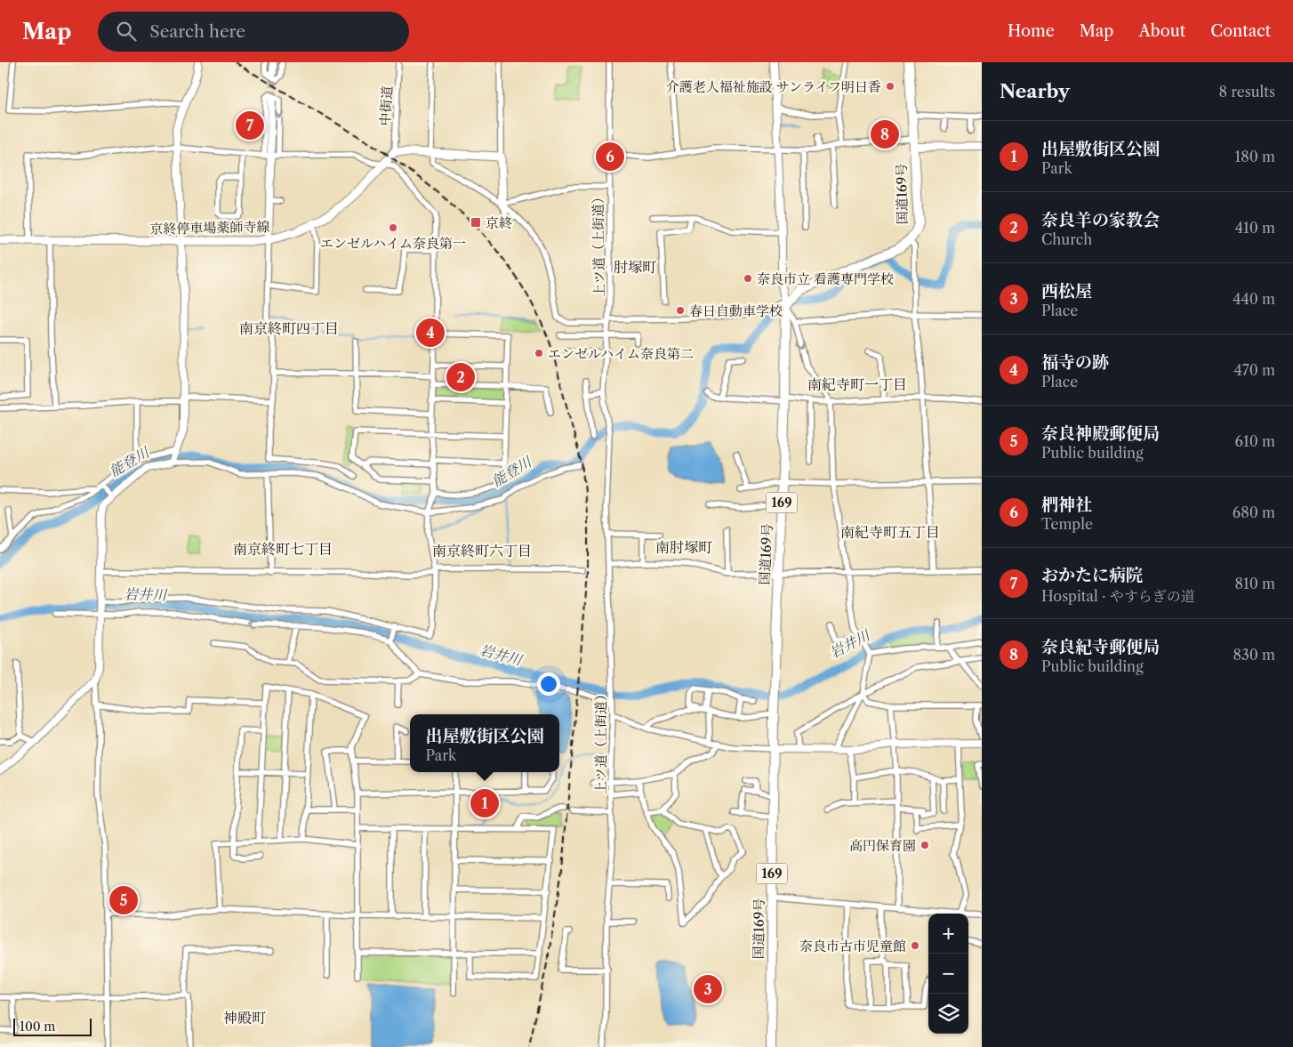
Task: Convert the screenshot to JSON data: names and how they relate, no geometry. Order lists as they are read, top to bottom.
{
  "streets": {
    "highway": ["国道169号", "169"],
    "main road": ["京終停車場薬師寺線"],
    "street": ["中街道", "上ツ道（上街道）"]
  },
  "crossings": [
    ["中街道", "京終停車場薬師寺線"]
  ],
  "districts": [
    "肘塚町",
    "南京終町四丁目",
    "南紀寺町一丁目",
    "南紀寺町五丁目",
    "南肘塚町",
    "南京終町七丁目",
    "南京終町六丁目",
    "神殿町"
  ],
  "water": ["能登川", "岩井川"],
  "places": {
    "other": [
      "介護老人福祉施設 サンライフ明日香",
      "エンゼルハイム奈良第一",
      "奈良市立 看護専門学校",
      "春日自動車学校",
      "エンゼルハイム奈良第二",
      "高円保育園",
      "奈良市古市児童館"
    ],
    "transit": ["京終"]
  },
  "scale_bar": "100 m",
  "page": {
    "header": "Map",
    "search": "Search here",
    "nav": [
      "Home",
      "Map",
      "About",
      "Contact"
    ],
    "heading": ["Nearby", "8 results"],
    "pins": [
      "7",
      "8",
      "6",
      "4",
      "2",
      "1",
      "5",
      "3"
    ],
    "list": [
      {
        "mark": "1",
        "name": "出屋敷街区公園",
        "note": "Park",
        "value": "180 m"
      },
      {
        "mark": "2",
        "name": "奈良羊の家教会",
        "note": "Church",
        "value": "410 m"
      },
      {
        "mark": "3",
        "name": "西松屋",
        "note": "Place",
        "value": "440 m"
      },
      {
        "mark": "4",
        "name": "福寺の跡",
        "note": "Place",
        "value": "470 m"
      },
      {
        "mark": "5",
        "name": "奈良神殿郵便局",
        "note": "Public building",
        "value": "610 m"
      },
      {
        "mark": "6",
        "name": "椚神社",
        "note": "Temple",
        "value": "680 m"
      },
      {
        "mark": "7",
        "name": "おかたに病院",
        "note": "Hospital · やすらぎの道",
        "value": "810 m"
      },
      {
        "mark": "8",
        "name": "奈良紀寺郵便局",
        "note": "Public building",
        "value": "830 m"
      }
    ],
    "popup": ["出屋敷街区公園", "Park"],
    "map_buttons": ["+", "−"],
    "scale": "100 m"
  }
}
